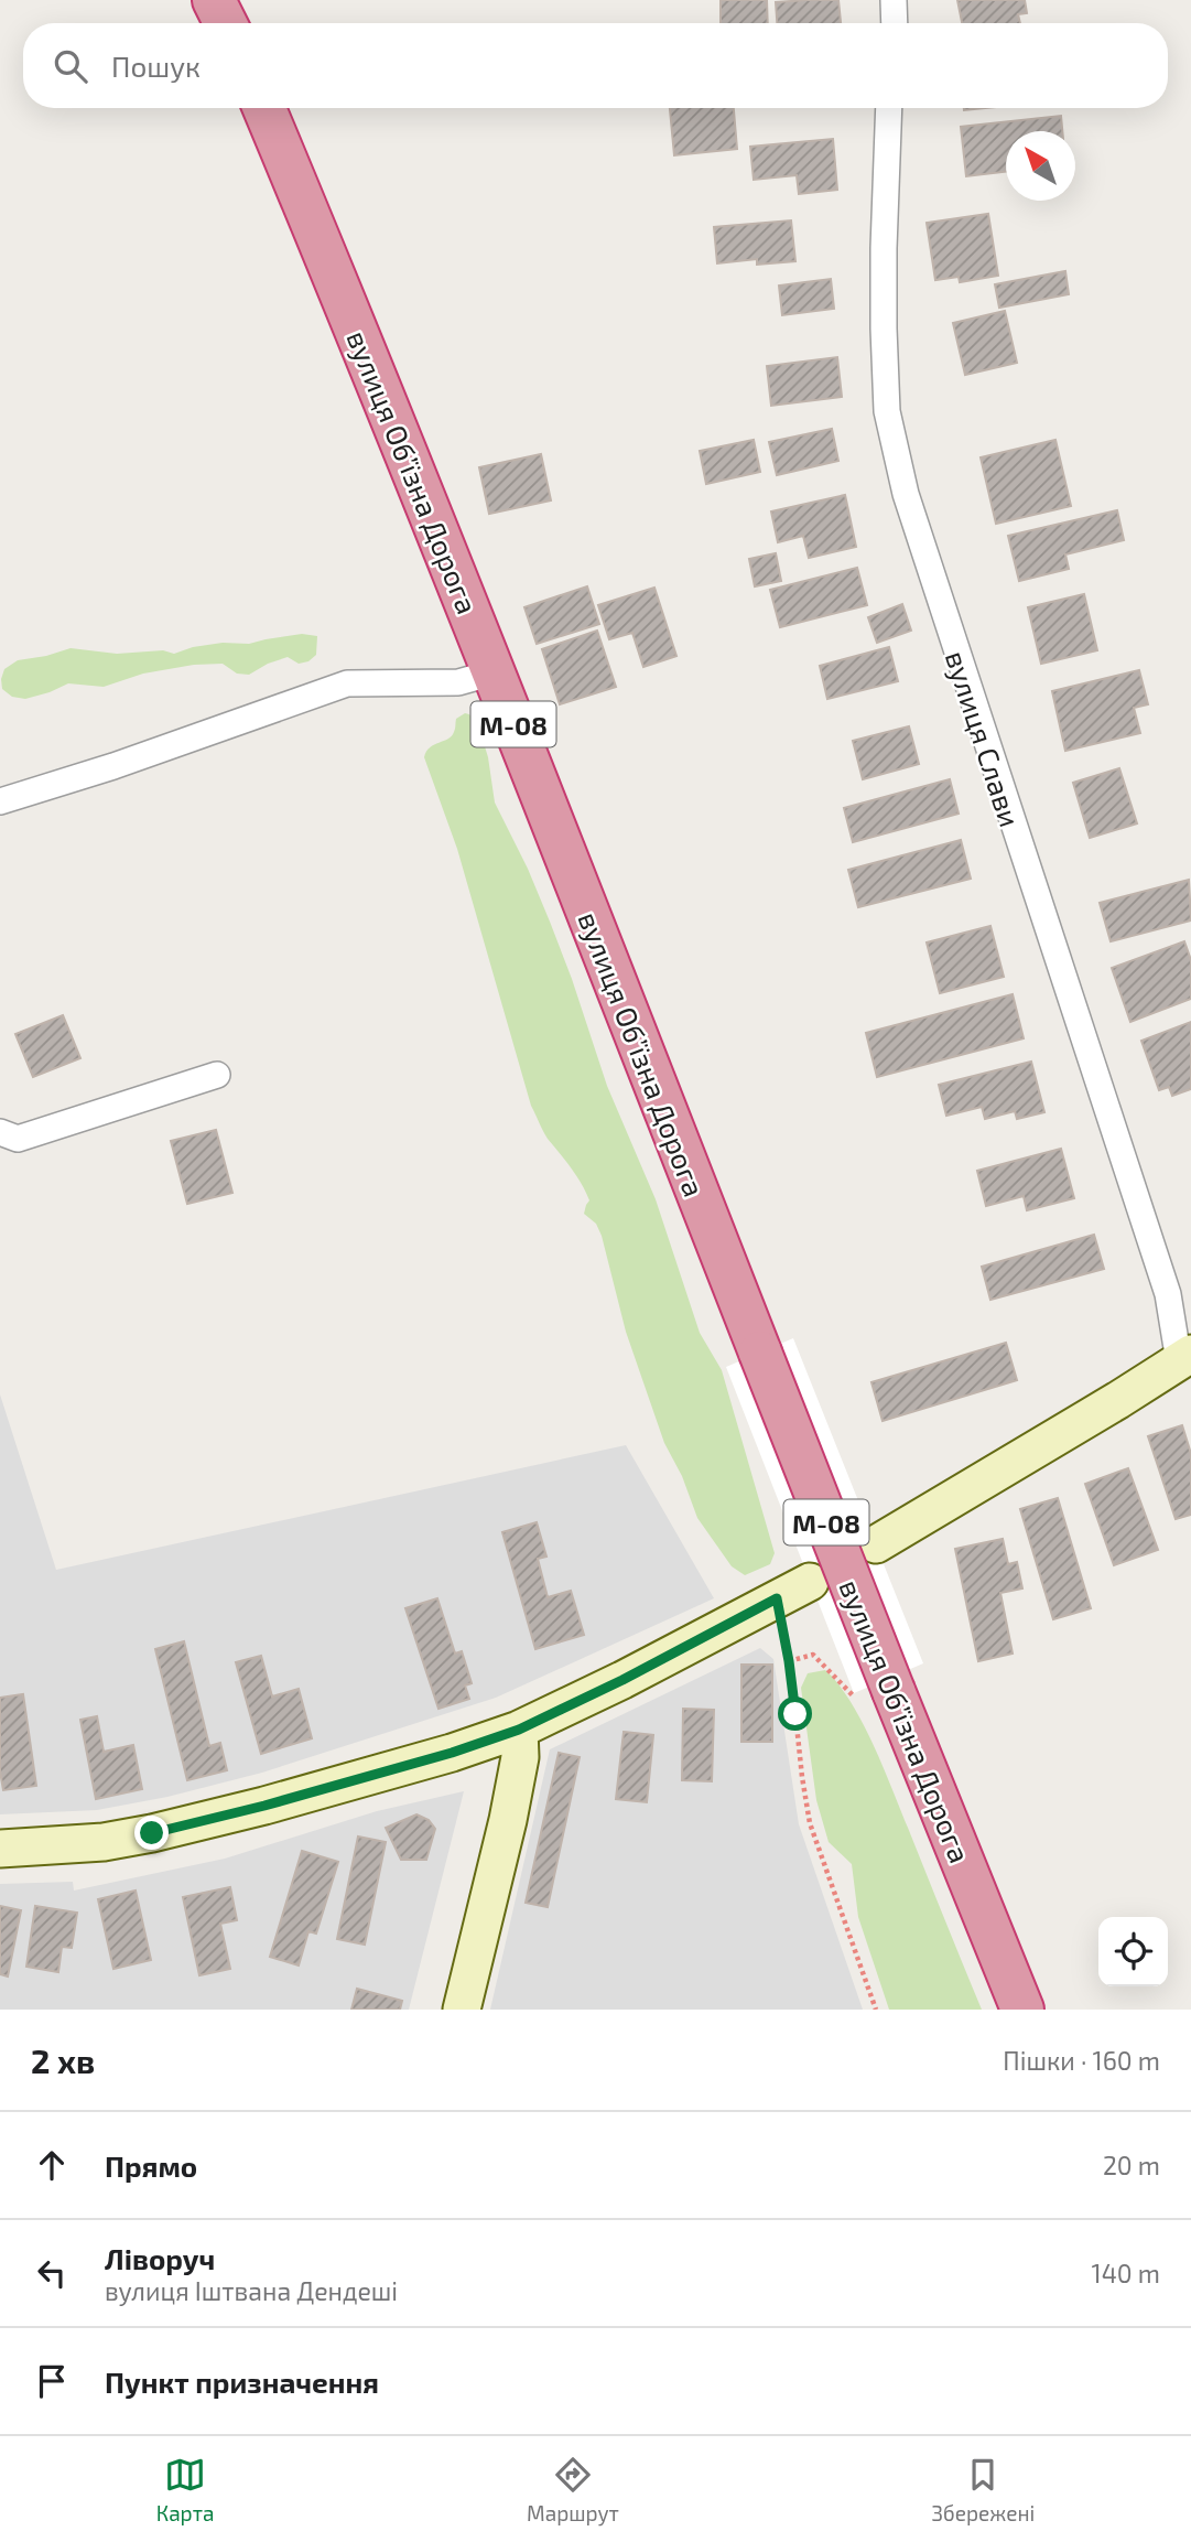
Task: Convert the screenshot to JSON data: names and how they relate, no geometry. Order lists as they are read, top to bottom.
{
  "streets": {
    "highway": ["вулиця Обʼїзна Дорога", "М-08"],
    "street": ["вулиця Слави"]
  },
  "north": "top left",
  "page": {
    "search": "Пошук",
    "heading": ["2 хв", "Пішки · 160 m"],
    "list": [
      ["Прямо", "20 m"],
      ["Ліворуч", "вулиця Іштвана Дендеші", "140 m"],
      "Пункт призначення"
    ],
    "nav": ["Карта", "Маршрут", "Збережені"]
  }
}
